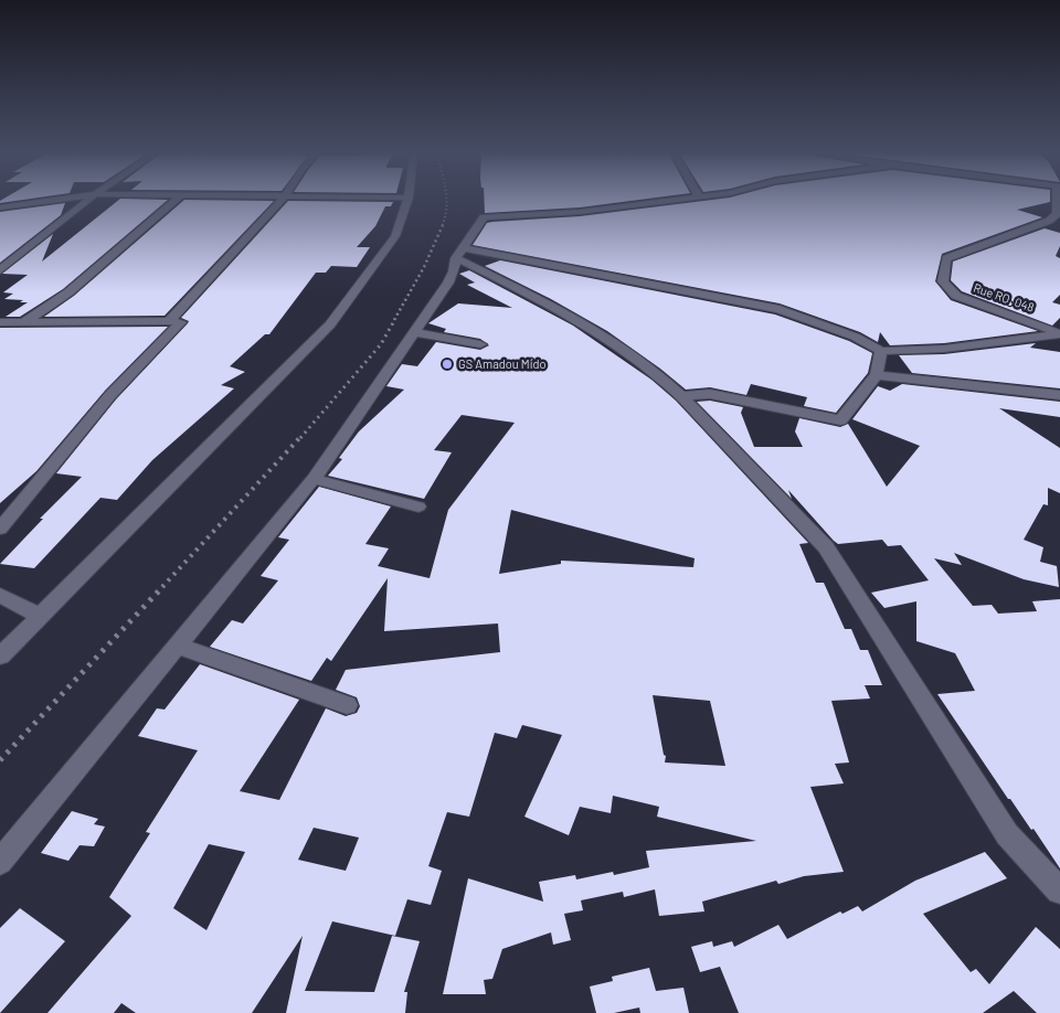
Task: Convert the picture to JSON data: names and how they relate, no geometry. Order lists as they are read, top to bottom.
{
  "streets": {
    "street": ["Rue RO. 048"]
  },
  "places": ["GS Amadou Mido"]
}
